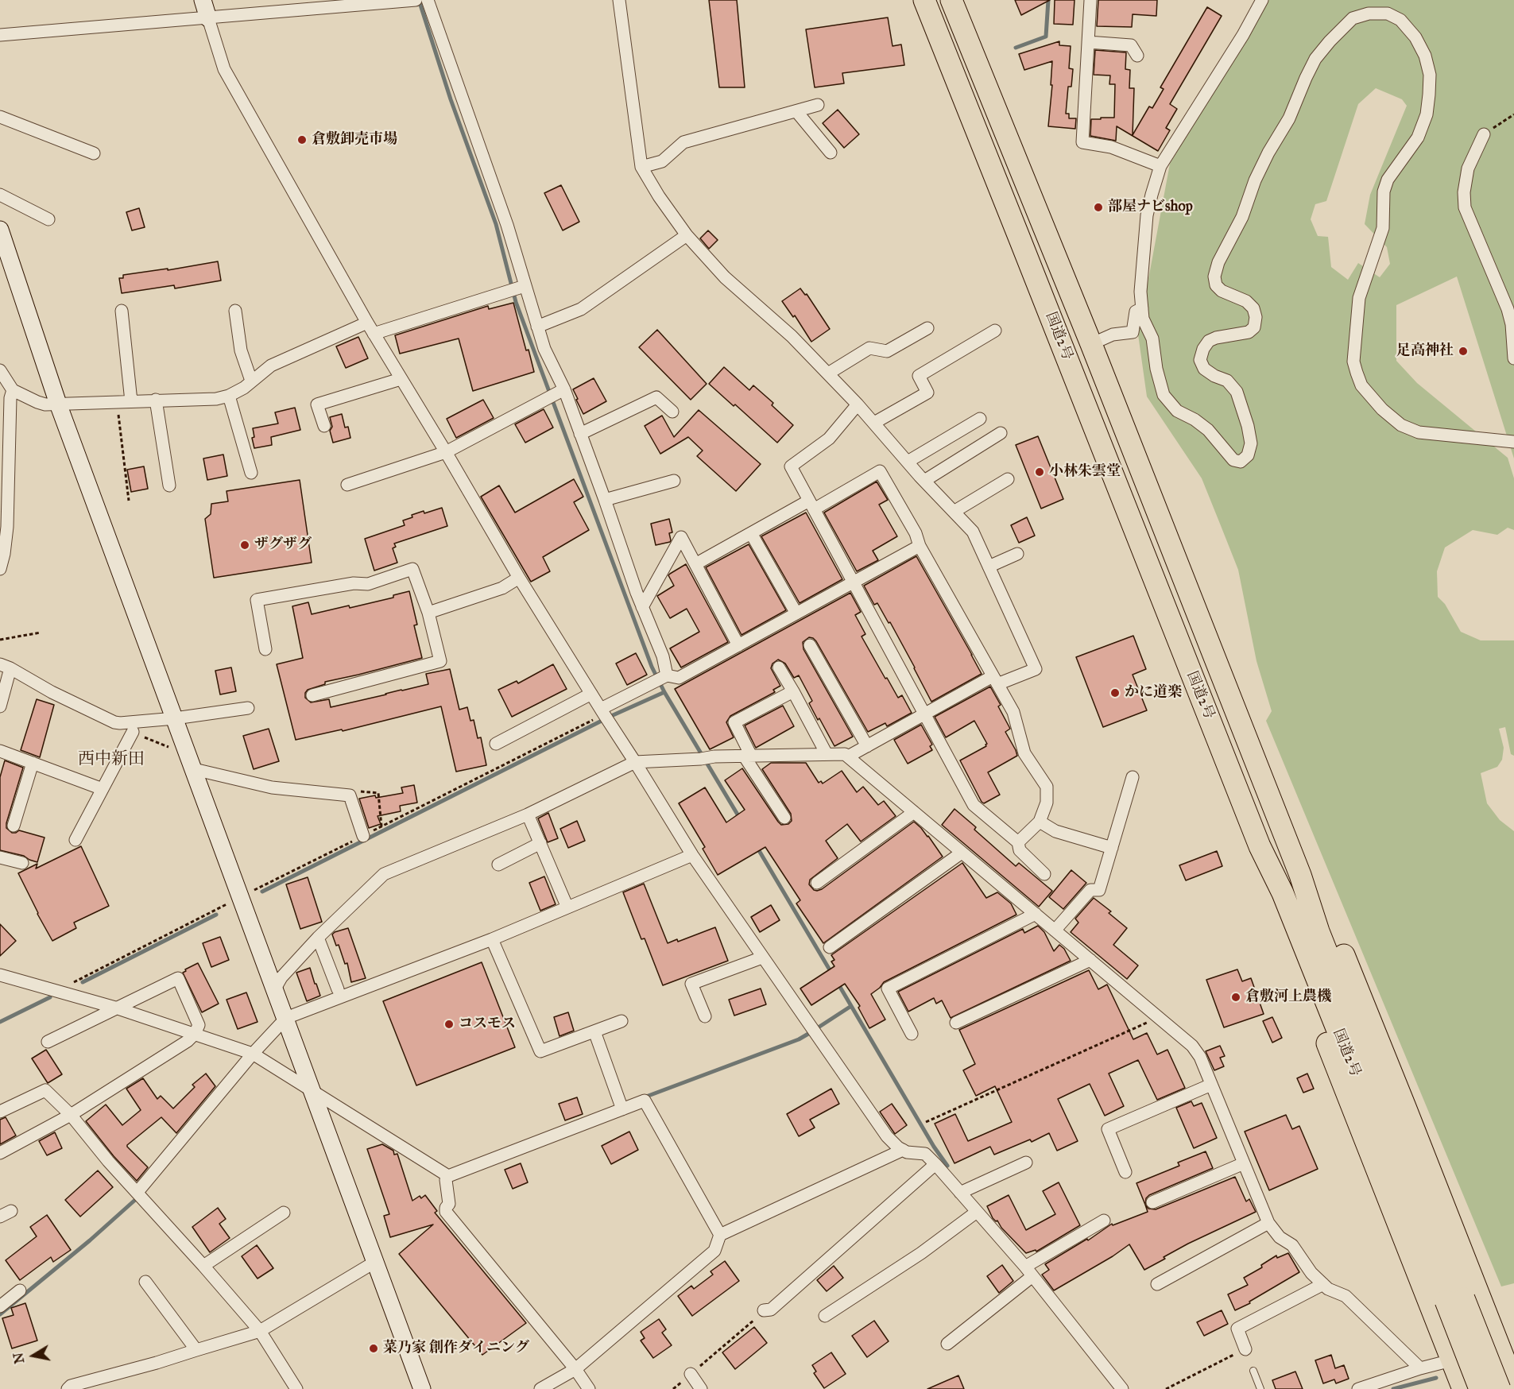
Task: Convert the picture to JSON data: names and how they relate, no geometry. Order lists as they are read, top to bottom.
{
  "streets": {
    "highway": ["国道2号"]
  },
  "districts": ["西中新田"],
  "places": [
    "倉敷卸売市場",
    "部屋ナビshop",
    "足高神社",
    "小林朱雲堂",
    "ザグザグ",
    "かに道楽",
    "倉敷河上農機",
    "コスモス",
    "菜乃家 創作ダイニング"
  ],
  "north": "left"
}
